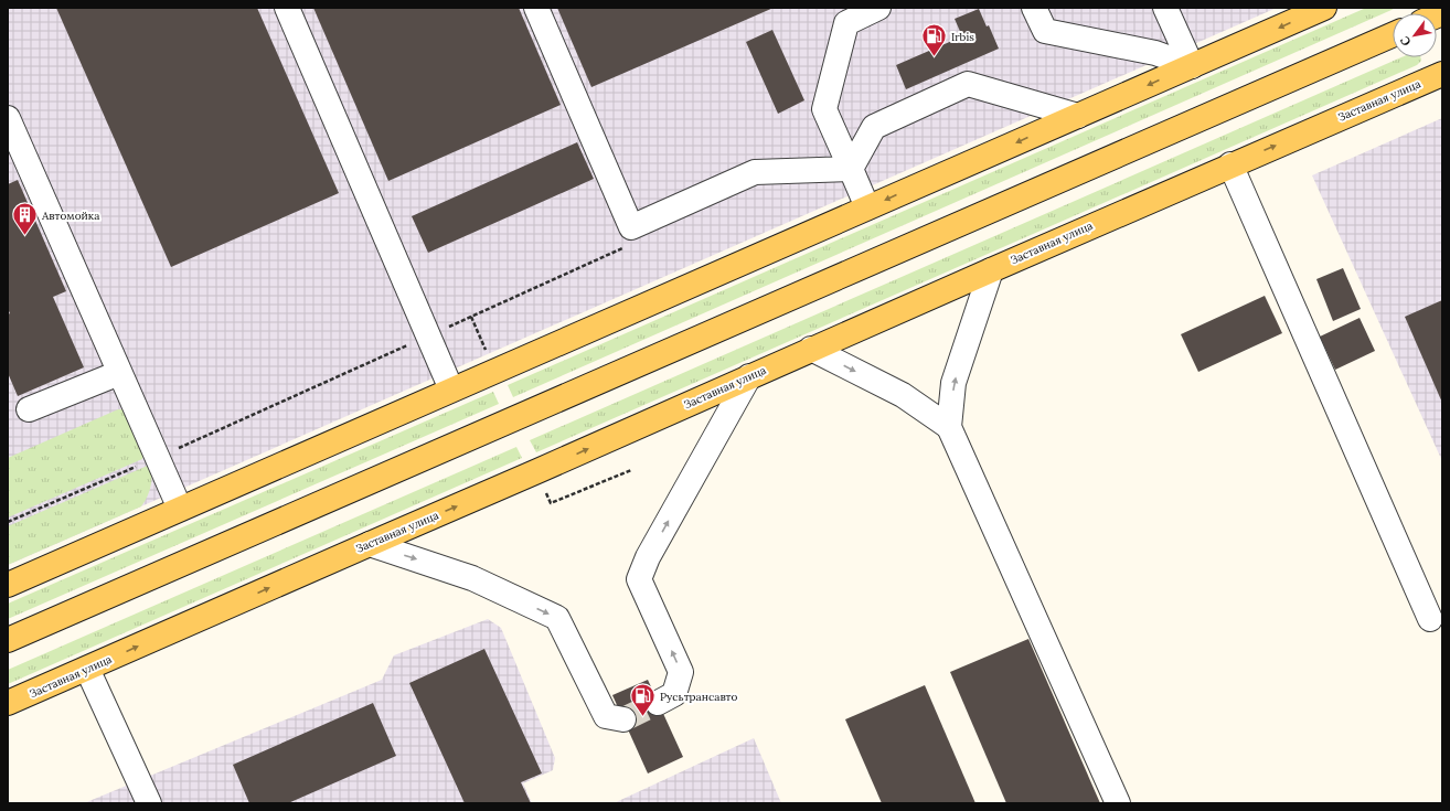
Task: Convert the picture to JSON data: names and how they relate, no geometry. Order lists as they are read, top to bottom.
{
  "streets": {
    "main road": ["Заставная улица"]
  },
  "places": {
    "fuel station": ["Irbis", "Русьтрансавто"],
    "building": ["Автомойка"]
  },
  "north": "bottom left"
}
